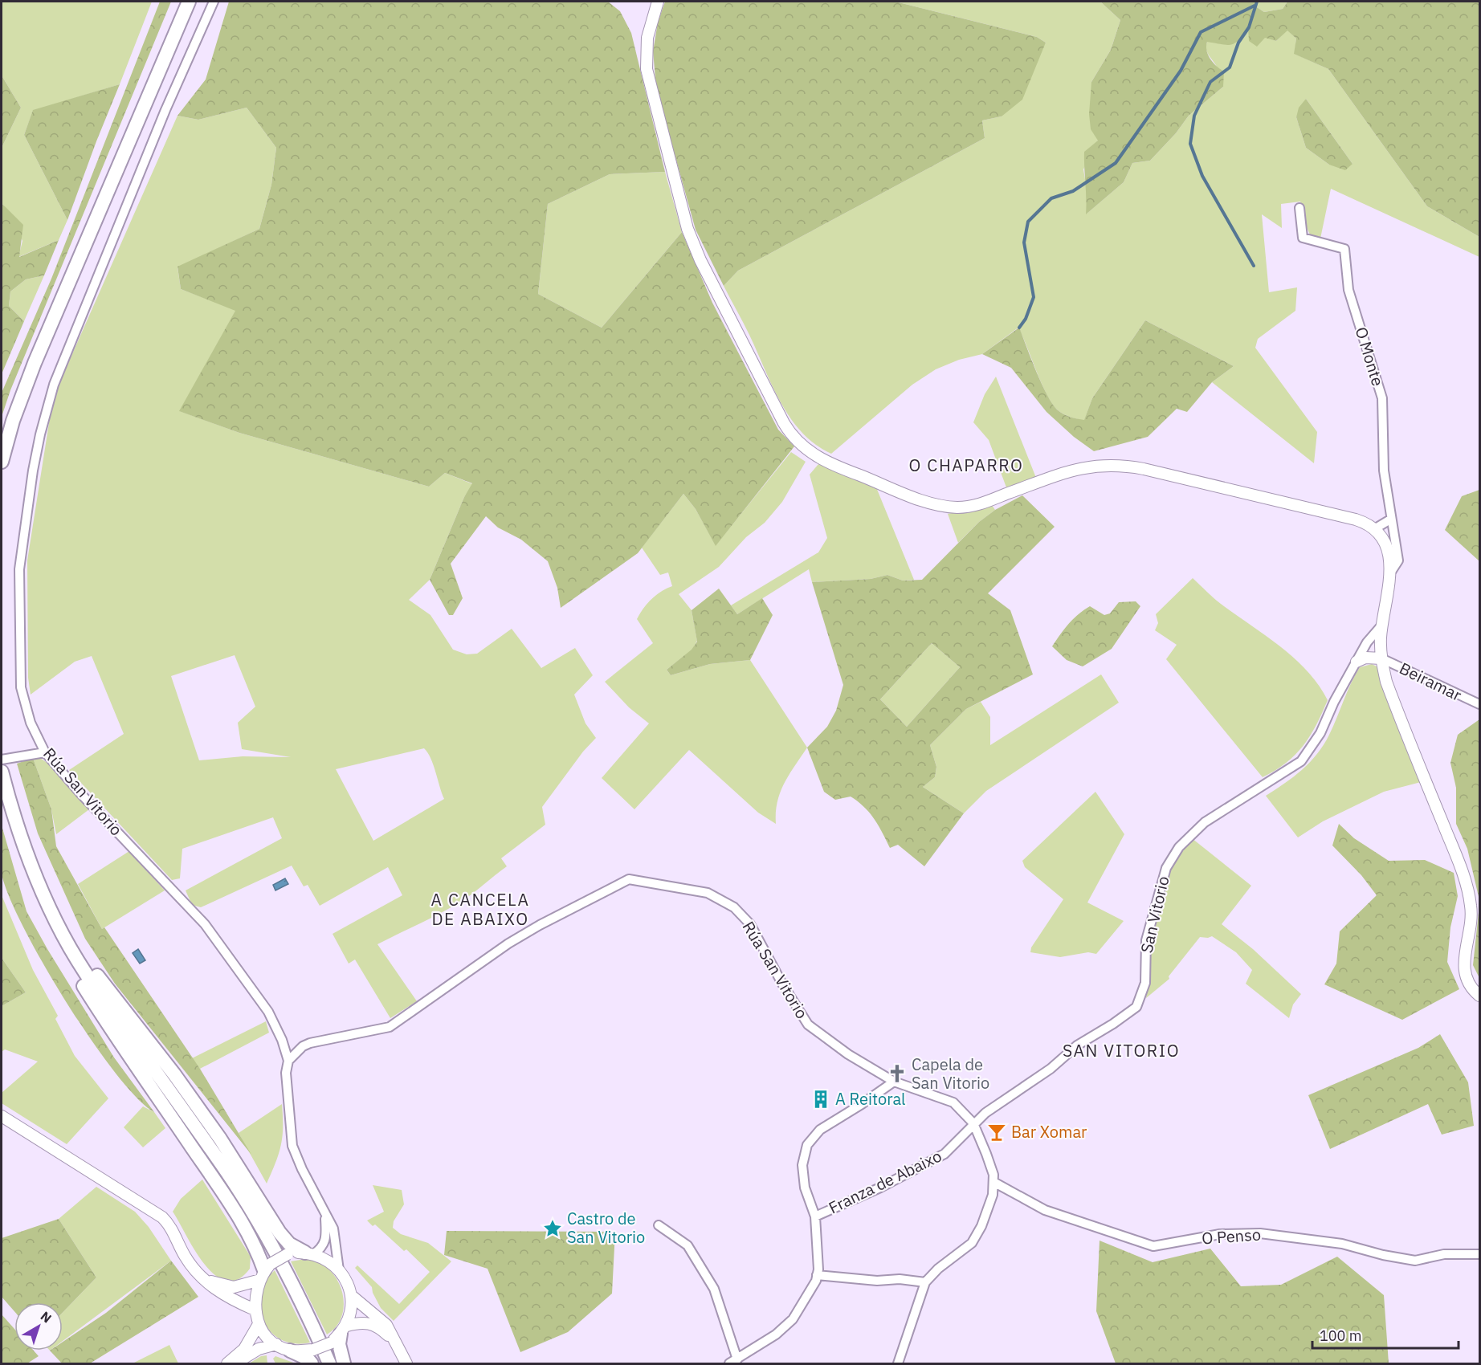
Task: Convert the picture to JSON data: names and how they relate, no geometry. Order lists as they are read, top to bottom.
{
  "streets": {
    "street": [
      "O Monte",
      "Beiramar",
      "Rúa San Vitorio",
      "San Vitorio",
      "Franza de Abaixo",
      "O Penso"
    ]
  },
  "crossings": [
    ["Rúa San Vitorio", "San Vitorio"],
    ["Rúa San Vitorio", "Franza de Abaixo"],
    ["San Vitorio", "Franza de Abaixo"]
  ],
  "districts": ["O CHAPARRO", "A CANCELA DE ABAIXO", "SAN VITORIO"],
  "places": {
    "church": ["Capela de San Vitorio"],
    "building": ["A Reitoral"],
    "bar": ["Bar Xomar"],
    "place": ["Castro de San Vitorio"]
  },
  "scale_bar": "100 m",
  "north": "top right"
}
